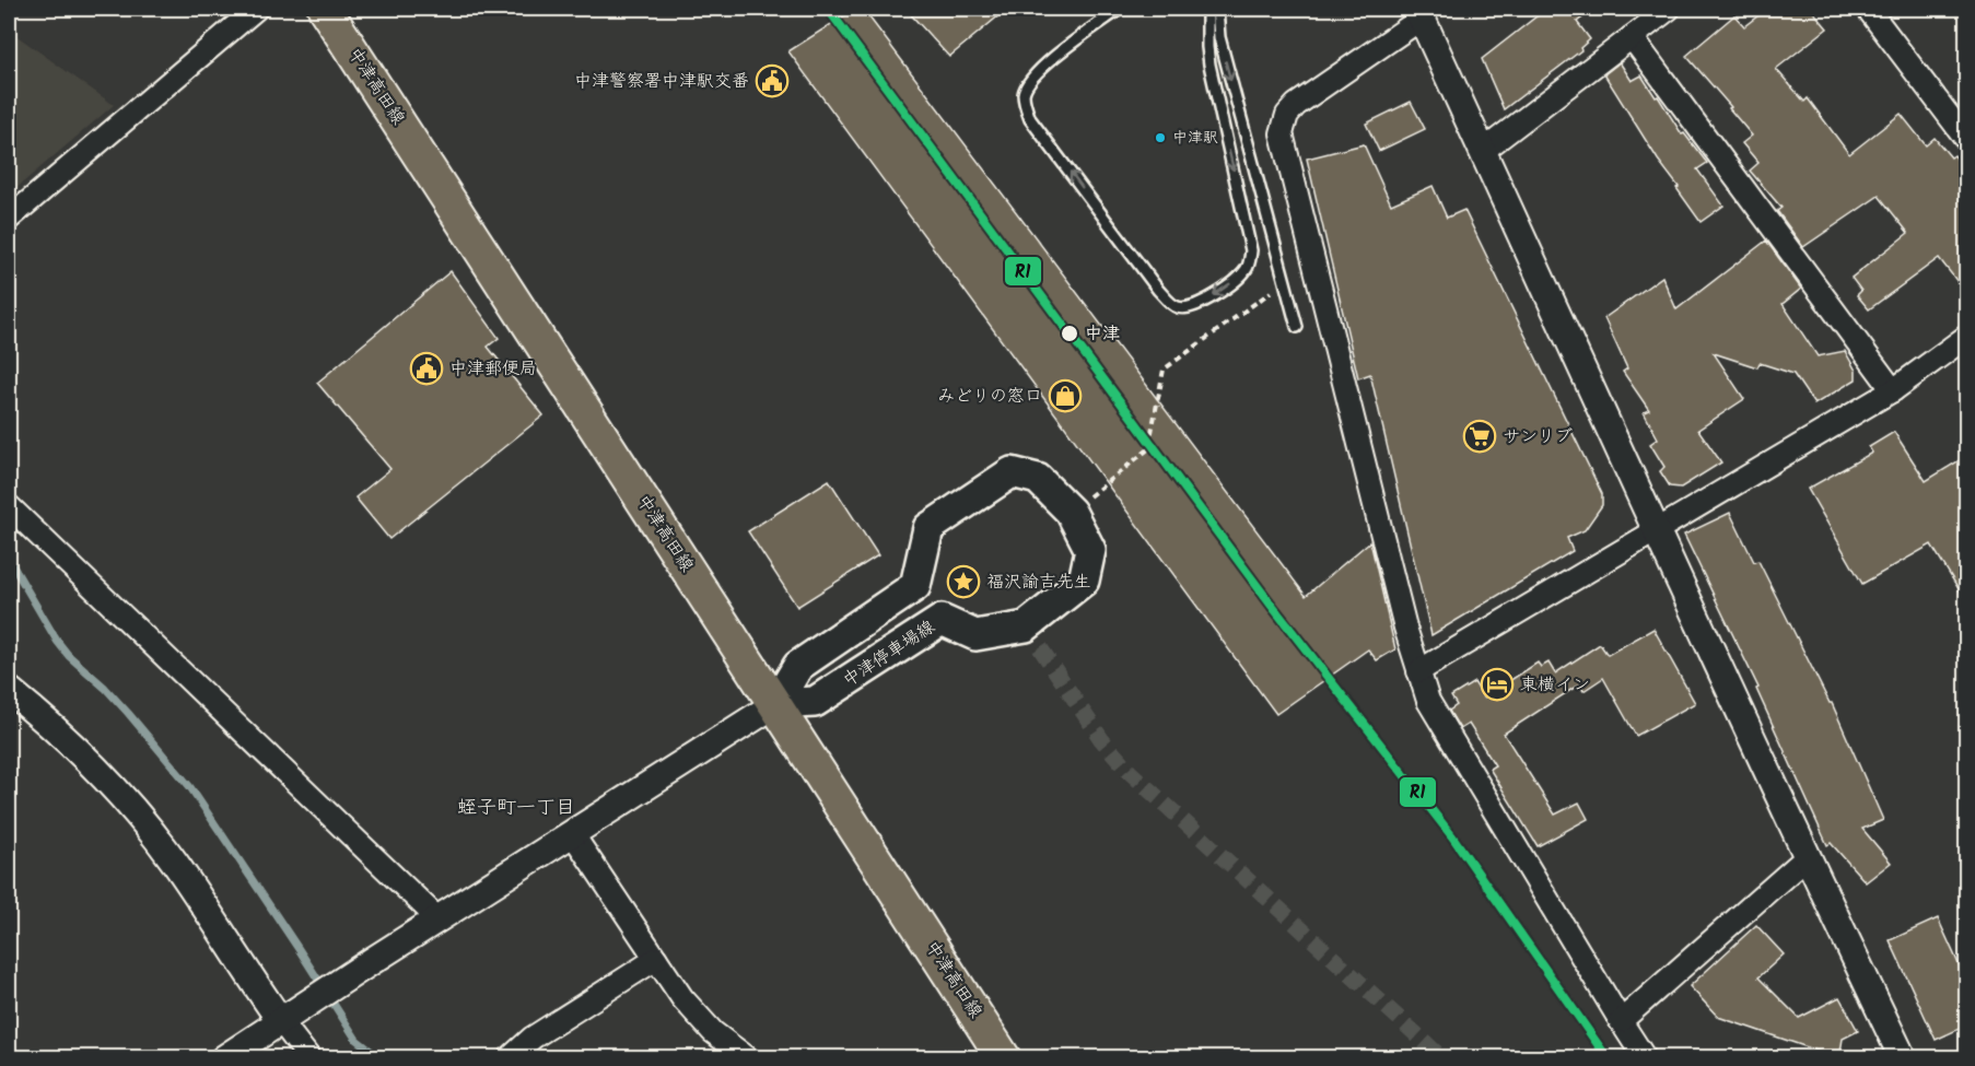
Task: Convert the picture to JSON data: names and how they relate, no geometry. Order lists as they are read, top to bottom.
{
  "streets": {
    "main road": ["中津高田線", "中津停車場線"]
  },
  "crossings": [
    ["中津高田線", "中津停車場線"]
  ],
  "districts": ["蛭子町一丁目"],
  "places": {
    "public building": ["中津警察署中津駅交番", "中津郵便局"],
    "other": ["中津駅", "中津"],
    "shop": ["みどりの窓口"],
    "supermarket": ["サンリブ"],
    "place": ["福沢諭吉先生"],
    "hotel": ["東横イン"]
  },
  "lines": ["transit line R1"]
}
